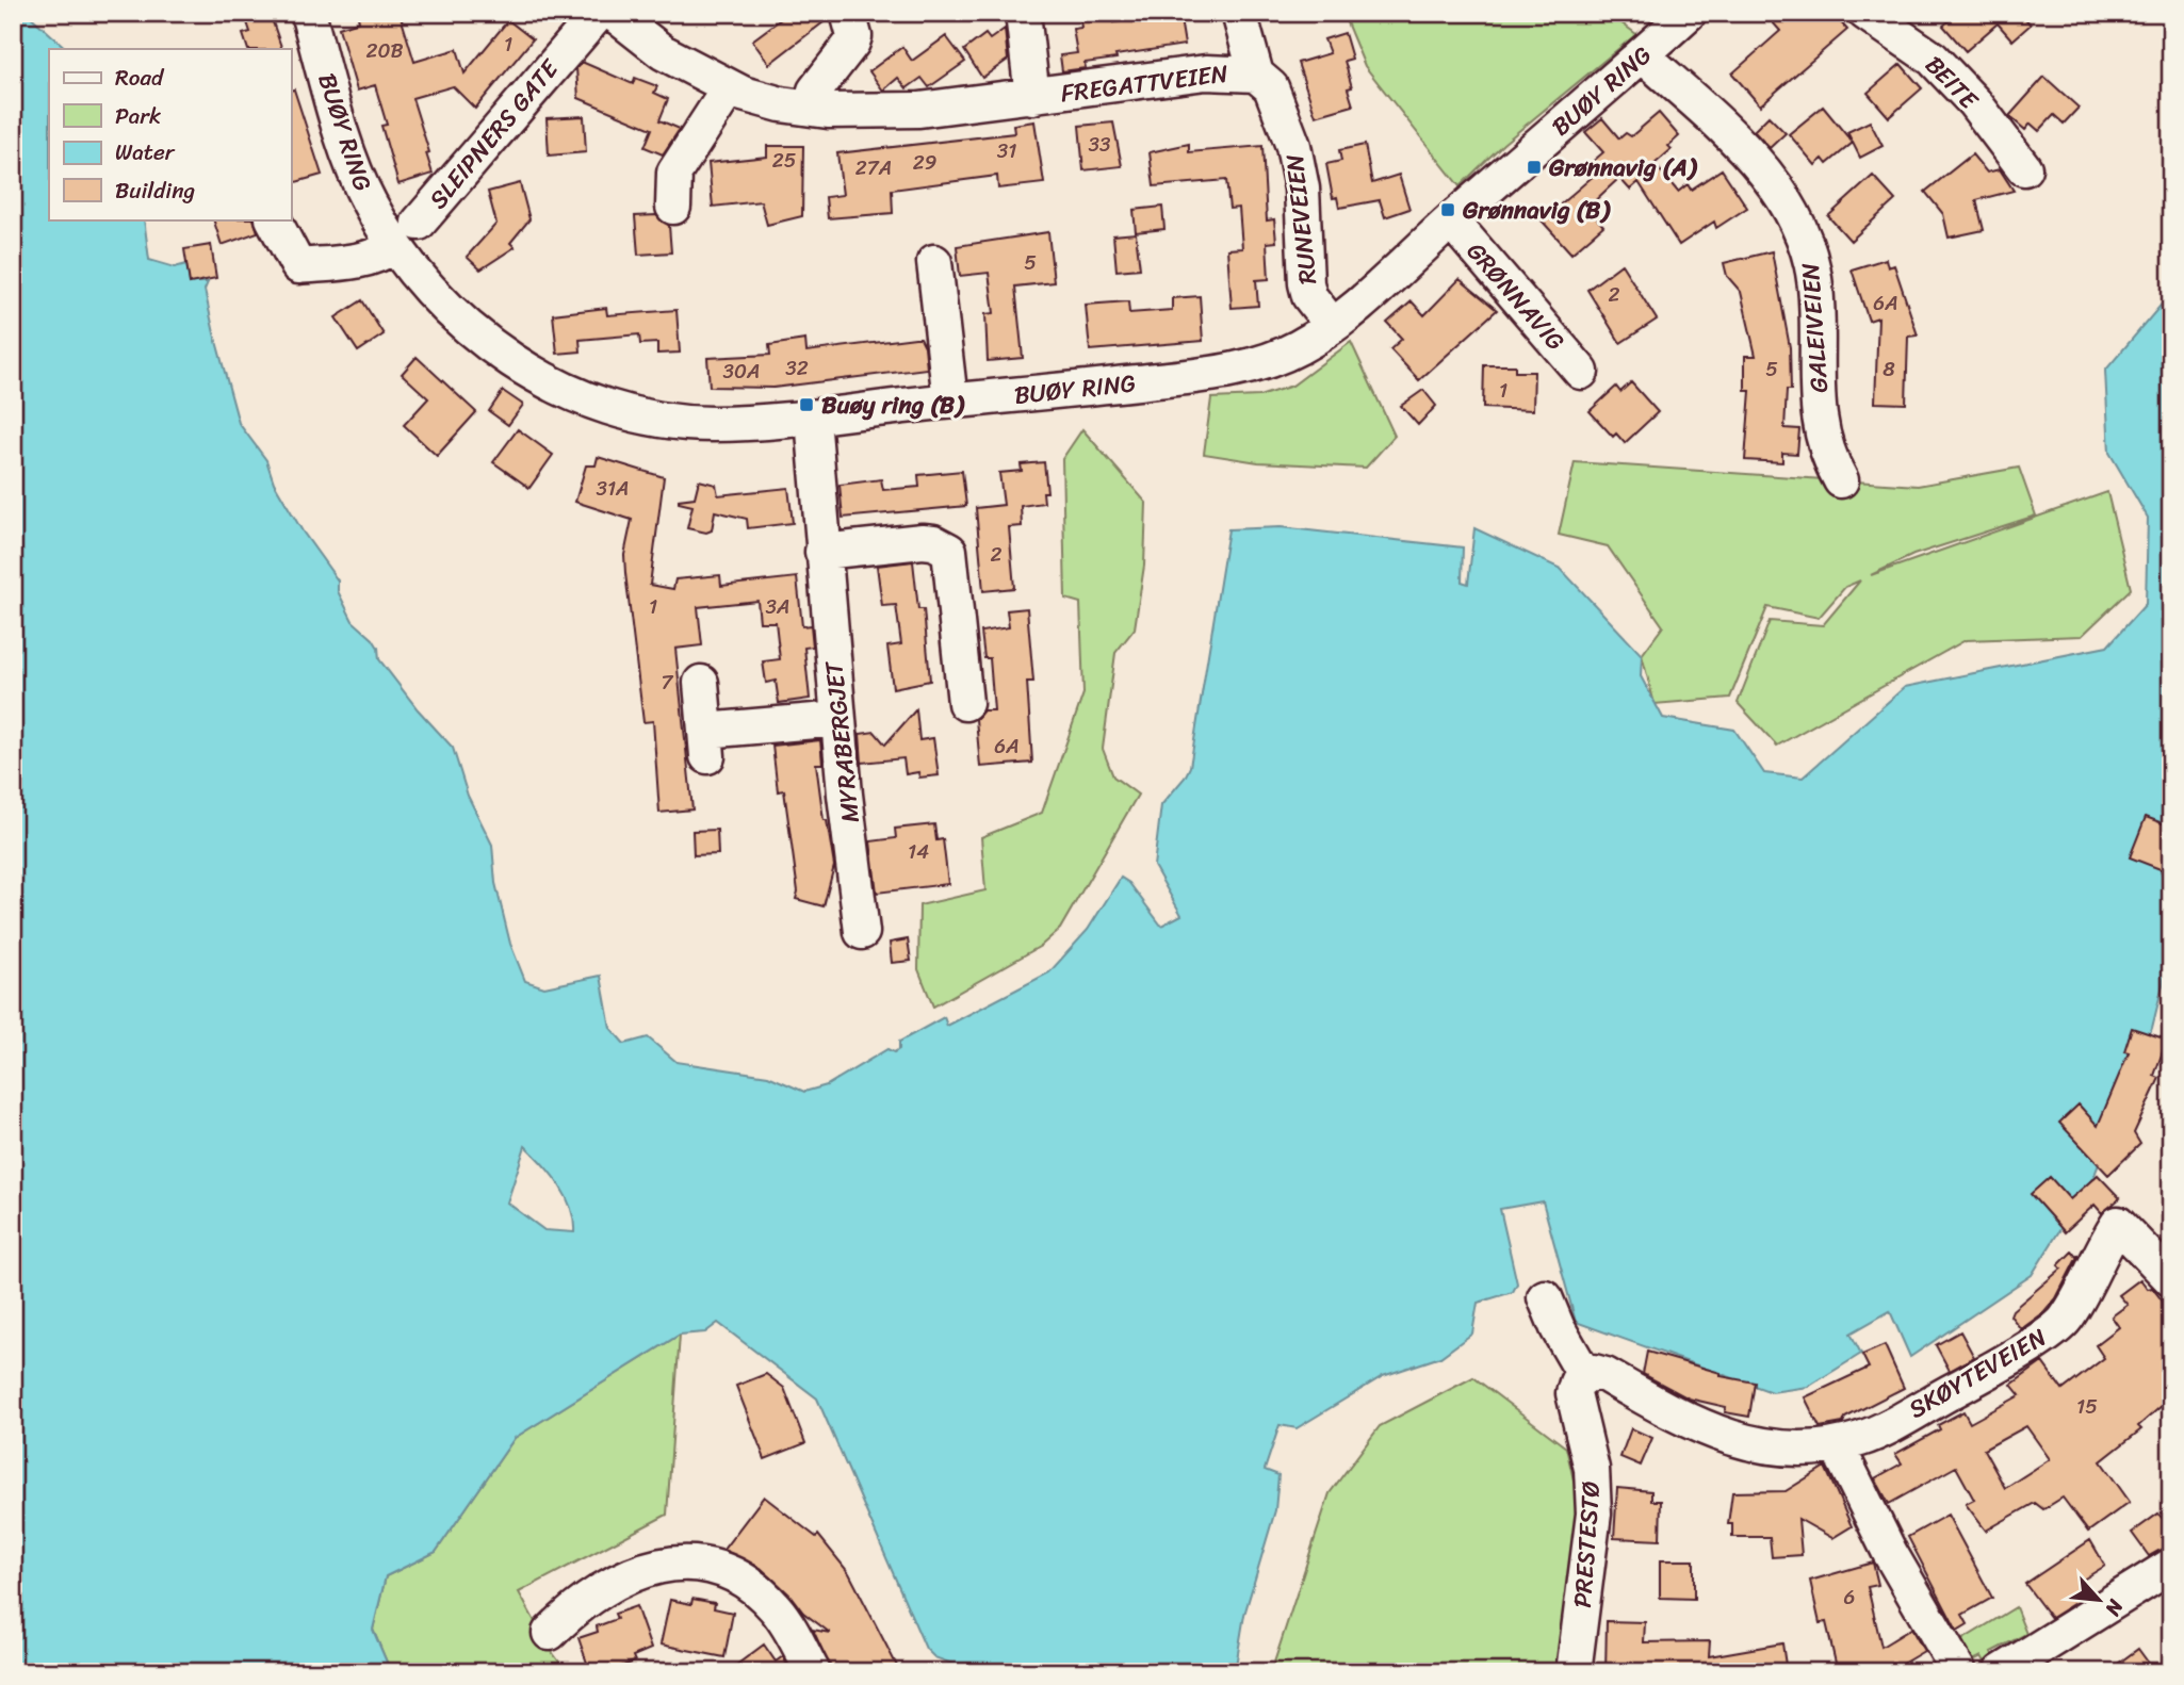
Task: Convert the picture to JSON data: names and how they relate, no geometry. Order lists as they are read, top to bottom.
{
  "streets": {
    "street": [
      "BEITE",
      "FREGATTVEIEN",
      "BUØY RING",
      "SLEIPNERS GATE",
      "RUNEVEIEN",
      "GRØNNAVIG",
      "GALEIVEIEN",
      "MYRABERGJET",
      "SKØYTEVEIEN",
      "PRESTESTØ"
    ]
  },
  "crossings": [
    ["FREGATTVEIEN", "RUNEVEIEN"],
    ["BUØY RING", "RUNEVEIEN"],
    ["BUØY RING", "GRØNNAVIG"],
    ["BUØY RING", "GALEIVEIEN"],
    ["BUØY RING", "MYRABERGJET"],
    ["SKØYTEVEIEN", "PRESTESTØ"]
  ],
  "places": {
    "transit": ["Grønnavig (A)", "Grønnavig (B)", "Buøy ring (B)"]
  },
  "house_numbers": [
    "1",
    "20B",
    "33",
    "31",
    "25",
    "29",
    "27A",
    "5",
    "2",
    "6A",
    "32",
    "5",
    "8",
    "30A",
    "1",
    "31A",
    "2",
    "1",
    "3A",
    "7",
    "6A",
    "14",
    "15",
    "6"
  ],
  "legend": [
    "Road",
    "Park",
    "Water",
    "Building"
  ],
  "north": "bottom right"
}
